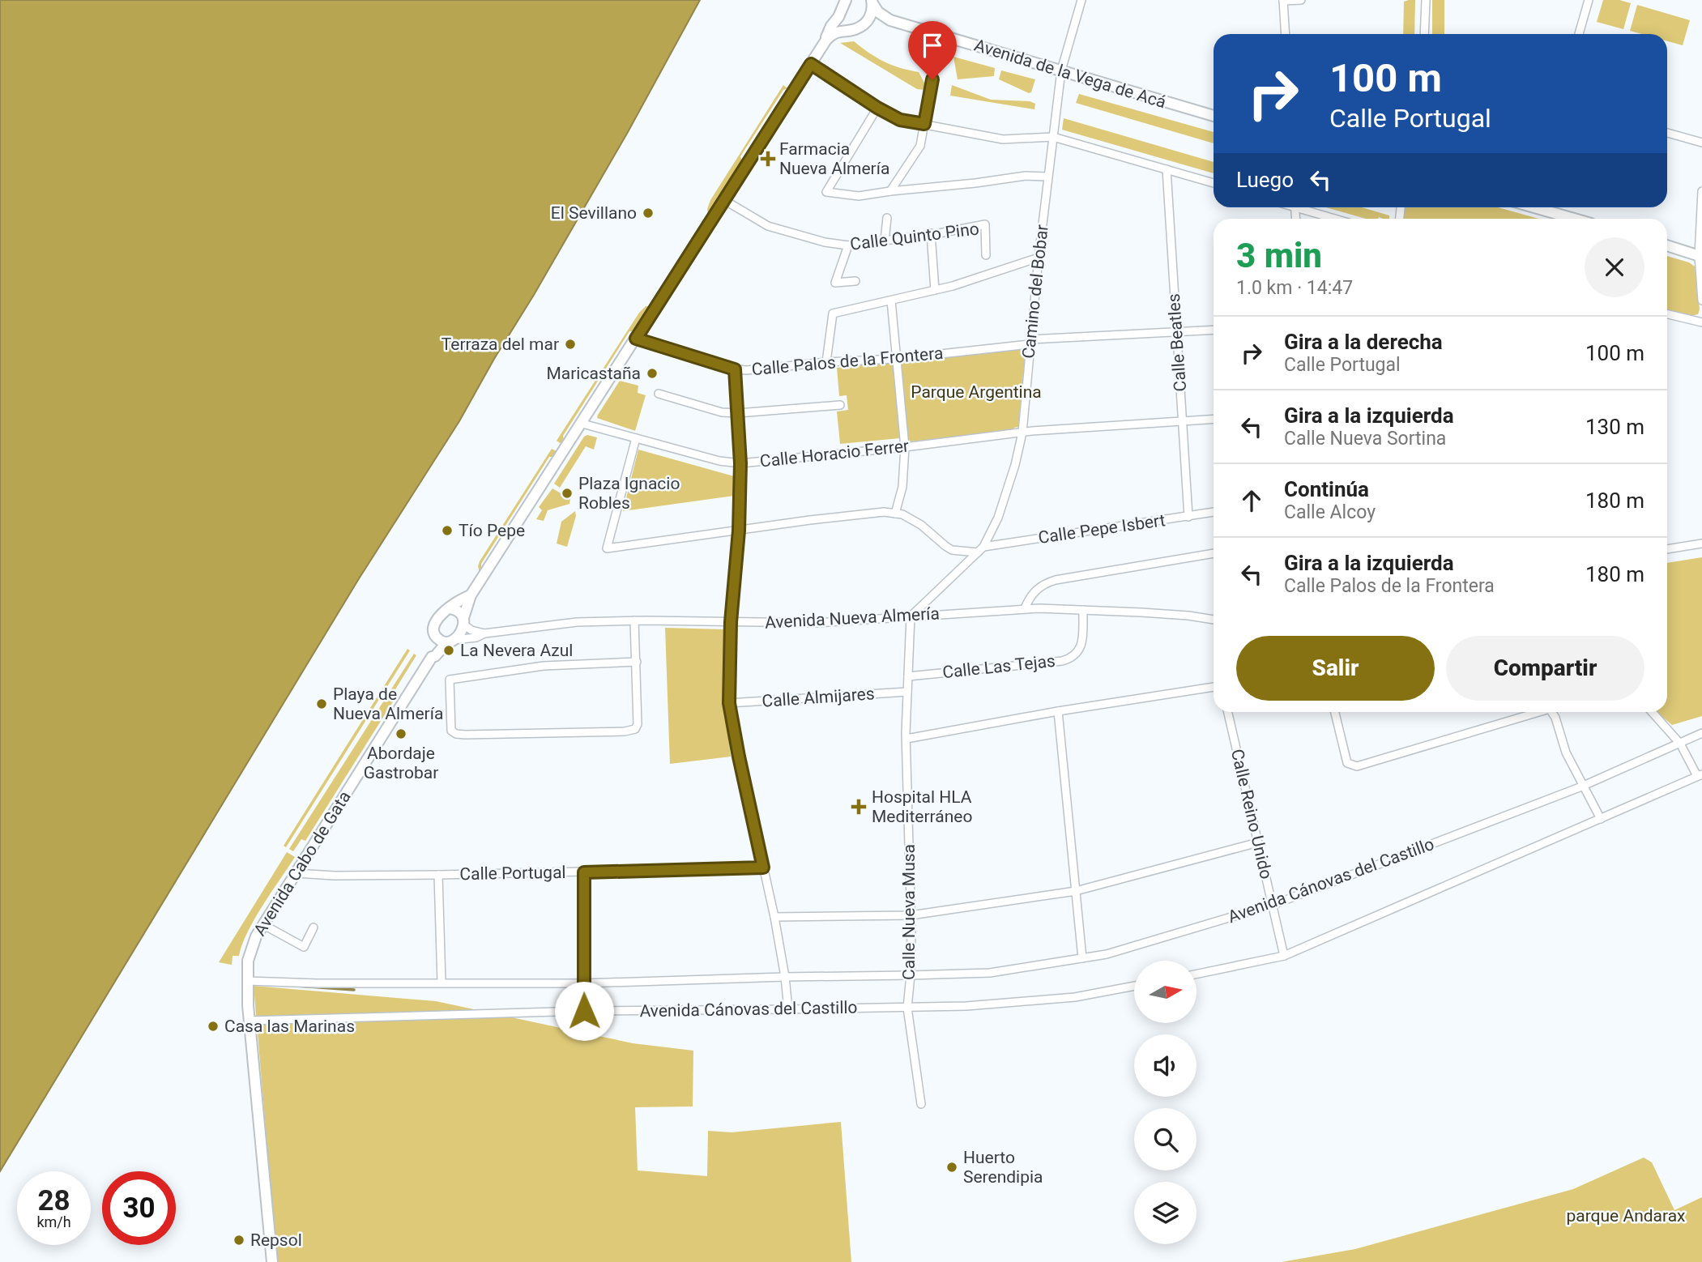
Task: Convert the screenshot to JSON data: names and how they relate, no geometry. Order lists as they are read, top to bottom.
{
  "streets": {
    "main road": ["Avenida de la Vega de Acá", "Avenida Cabo de Gata"],
    "street": [
      "Calle Quinto Pino",
      "Camino del Bobar",
      "Calle Beatles",
      "Calle Palos de la Frontera",
      "Calle Horacio Ferrer",
      "Calle Pepe Isbert",
      "Avenida Nueva Almería",
      "Calle Las Tejas",
      "Calle Almijares",
      "Calle Reino Unido",
      "Calle Portugal",
      "Avenida Cánovas del Castillo",
      "Calle Nueva Musa"
    ]
  },
  "crossings": [
    ["Avenida de la Vega de Acá", "Camino del Bobar"],
    ["Camino del Bobar", "Calle Palos de la Frontera"],
    ["Camino del Bobar", "Calle Horacio Ferrer"],
    ["Camino del Bobar", "Calle Pepe Isbert"],
    ["Camino del Bobar", "Avenida Nueva Almería"],
    ["Camino del Bobar", "Calle Nueva Musa"],
    ["Calle Beatles", "Calle Palos de la Frontera"],
    ["Calle Beatles", "Calle Horacio Ferrer"],
    ["Calle Beatles", "Calle Pepe Isbert"],
    ["Avenida Nueva Almería", "Calle Las Tejas"],
    ["Avenida Nueva Almería", "Avenida Cabo de Gata"],
    ["Avenida Nueva Almería", "Calle Nueva Musa"],
    ["Calle Las Tejas", "Calle Nueva Musa"],
    ["Calle Almijares", "Calle Nueva Musa"],
    ["Calle Reino Unido", "Avenida Cánovas del Castillo"],
    ["Avenida Cabo de Gata", "Calle Portugal"],
    ["Avenida Cabo de Gata", "Avenida Cánovas del Castillo"],
    ["Avenida Cánovas del Castillo", "Calle Nueva Musa"]
  ],
  "parks": ["Parque Argentina", "parque Andarax"],
  "places": {
    "health": ["Farmacia Nueva Almería", "Hospital HLA Mediterráneo"],
    "other": [
      "El Sevillano",
      "Terraza del mar",
      "Maricastaña",
      "Plaza Ignacio Robles",
      "Tío Pepe",
      "La Nevera Azul",
      "Playa de Nueva Almería",
      "Abordaje Gastrobar",
      "Casa las Marinas",
      "Huerto Serendipia",
      "Repsol"
    ]
  },
  "north": "right",
  "page": {
    "turn": ["100 m", "Calle Portugal"],
    "then": "Luego",
    "heading": ["3 min", "1.0 km · 14:47"],
    "list": [
      {
        "name": "Gira a la derecha",
        "note": "Calle Portugal",
        "value": "100 m"
      },
      {
        "name": "Gira a la izquierda",
        "note": "Calle Nueva Sortina",
        "value": "130 m"
      },
      {
        "name": "Continúa",
        "note": "Calle Alcoy",
        "value": "180 m"
      },
      {
        "name": "Gira a la izquierda",
        "note": "Calle Palos de la Frontera",
        "value": "180 m"
      }
    ],
    "buttons": ["Salir", "Compartir"],
    "speed": "28 km/h",
    "limit": "30"
  }
}
